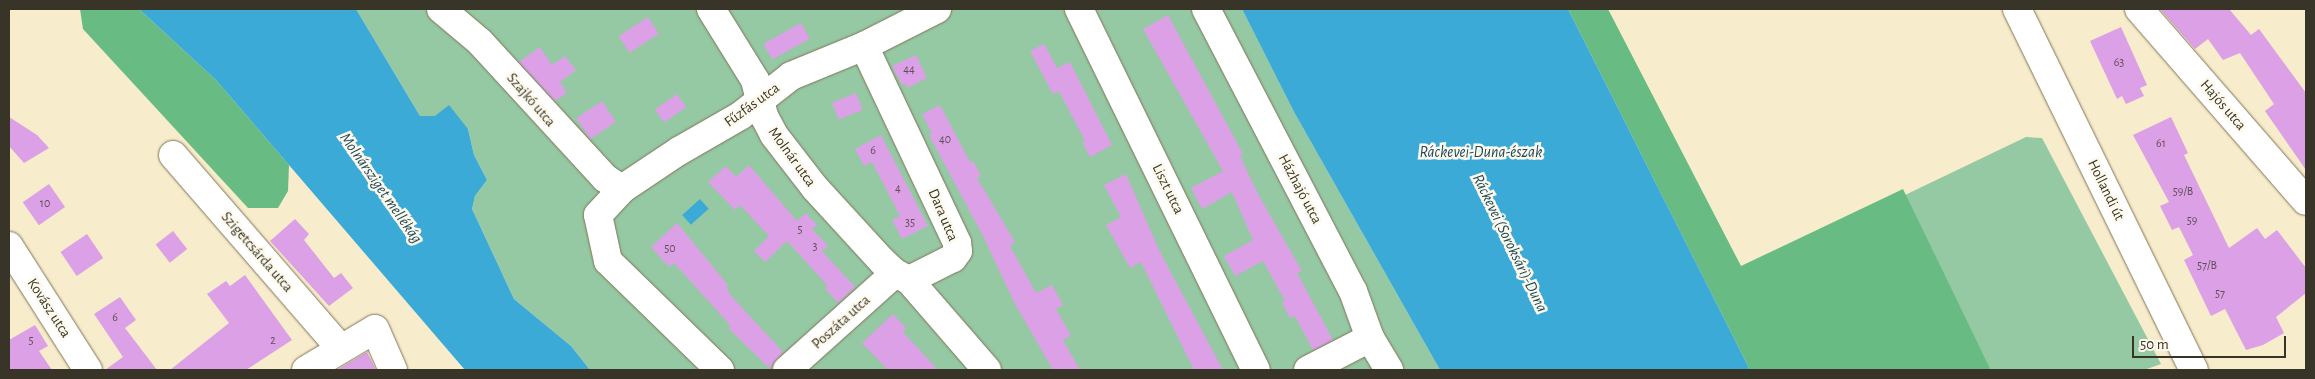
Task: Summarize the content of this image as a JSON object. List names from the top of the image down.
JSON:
{
  "streets": {
    "street": [
      "Szajkó utca",
      "Fűzfás utca",
      "Hajós utca",
      "Molnár utca",
      "Liszt utca",
      "Házhajó utca",
      "Hollandi út",
      "Dara utca",
      "Szigetcsárda utca",
      "Kovász utca",
      "Poszáta utca"
    ]
  },
  "crossings": [
    ["Szajkó utca", "Fűzfás utca"],
    ["Fűzfás utca", "Molnár utca"],
    ["Fűzfás utca", "Dara utca"],
    ["Molnár utca", "Dara utca"],
    ["Molnár utca", "Poszáta utca"],
    ["Dara utca", "Poszáta utca"]
  ],
  "water": ["Ráckevei-Duna-észak", "Molnársziget mellékág", "Ráckevei (Soroksári)-Duna"],
  "house_numbers": [
    "63",
    "44",
    "40",
    "61",
    "6",
    "4",
    "59/B",
    "10",
    "59",
    "35",
    "5",
    "3",
    "50",
    "57/B",
    "57",
    "6",
    "5",
    "2"
  ],
  "scale_bar": "50 m"
}
